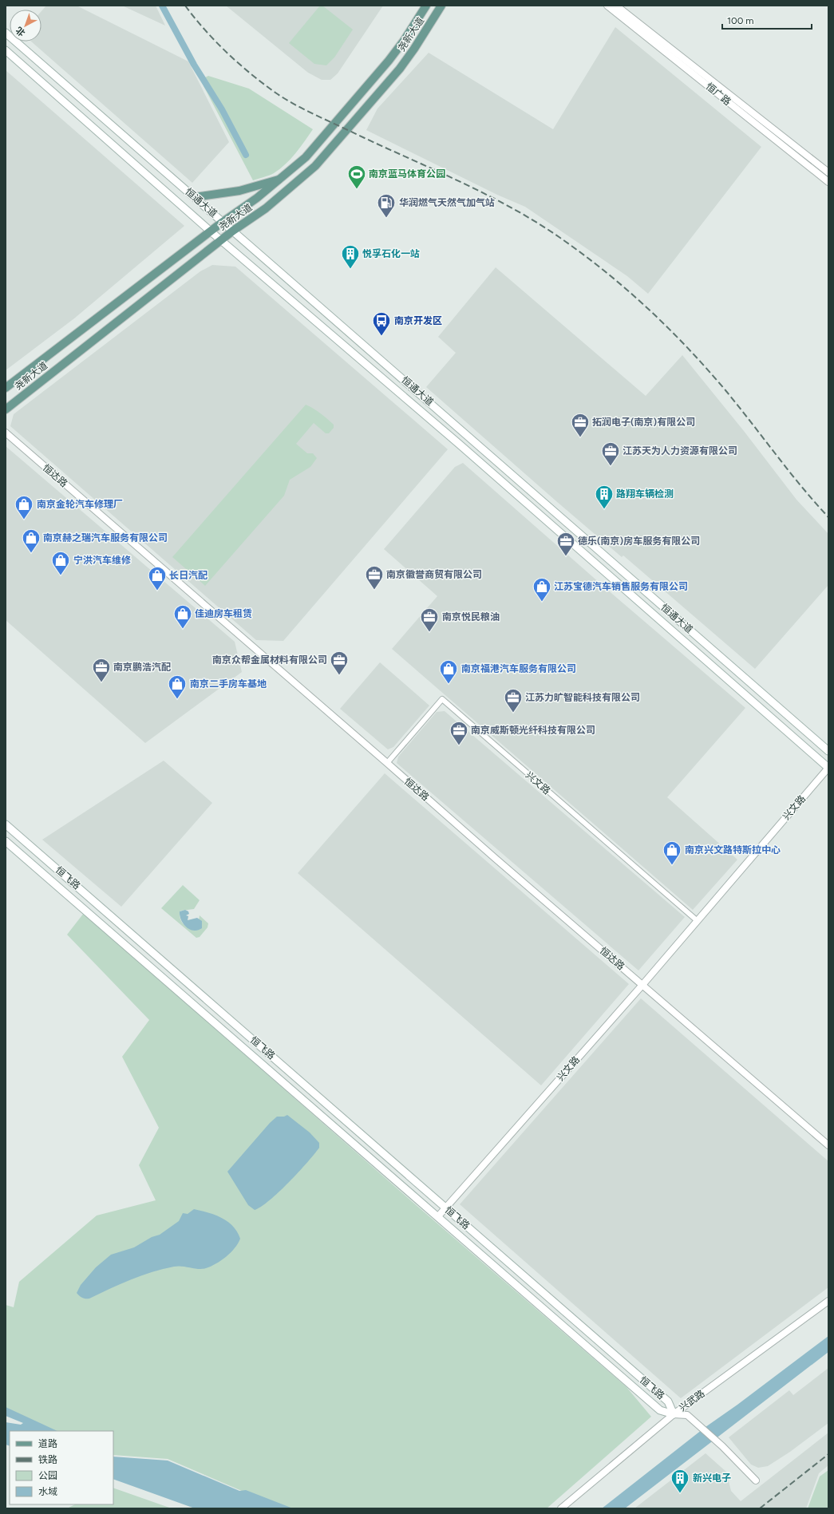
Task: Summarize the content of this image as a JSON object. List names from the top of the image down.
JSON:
{
  "streets": {
    "main road": ["尧新大道", "恒通大道", "恒飞路"],
    "street": [
      "恒广路",
      "恒达路",
      "兴文路",
      "兴武路"
    ]
  },
  "crossings": [
    ["尧新大道", "恒通大道"],
    ["恒通大道", "兴文路"],
    ["恒达路", "兴文路"],
    ["兴文路", "恒飞路"],
    ["恒飞路", "兴武路"]
  ],
  "places": {
    "sports": ["南京蓝马体育公园"],
    "fuel station": ["华润燃气天然气加气站"],
    "building": ["悦孚石化一站", "路翔车辆检测", "新兴电子"],
    "bus stop": ["南京开发区"],
    "office": [
      "拓润电子(南京)有限公司",
      "江苏天为人力资源有限公司",
      "德乐(南京)房车服务有限公司",
      "南京徽誉商贸有限公司",
      "南京悦民粮油",
      "南京众帮金属材料有限公司",
      "南京鹏浩汽配",
      "江苏力旷智能科技有限公司",
      "南京威斯顿光纤科技有限公司"
    ],
    "shop": [
      "南京金轮汽车修理厂",
      "南京赫之瑞汽车服务有限公司",
      "宁洪汽车维修",
      "长日汽配",
      "江苏宝德汽车销售服务有限公司",
      "佳迪房车租赁",
      "南京福港汽车服务有限公司",
      "南京二手房车基地",
      "南京兴文路特斯拉中心"
    ]
  },
  "legend": [
    "道路",
    "铁路",
    "公园",
    "水域"
  ],
  "scale_bar": "100 m",
  "north": "bottom left"
}
